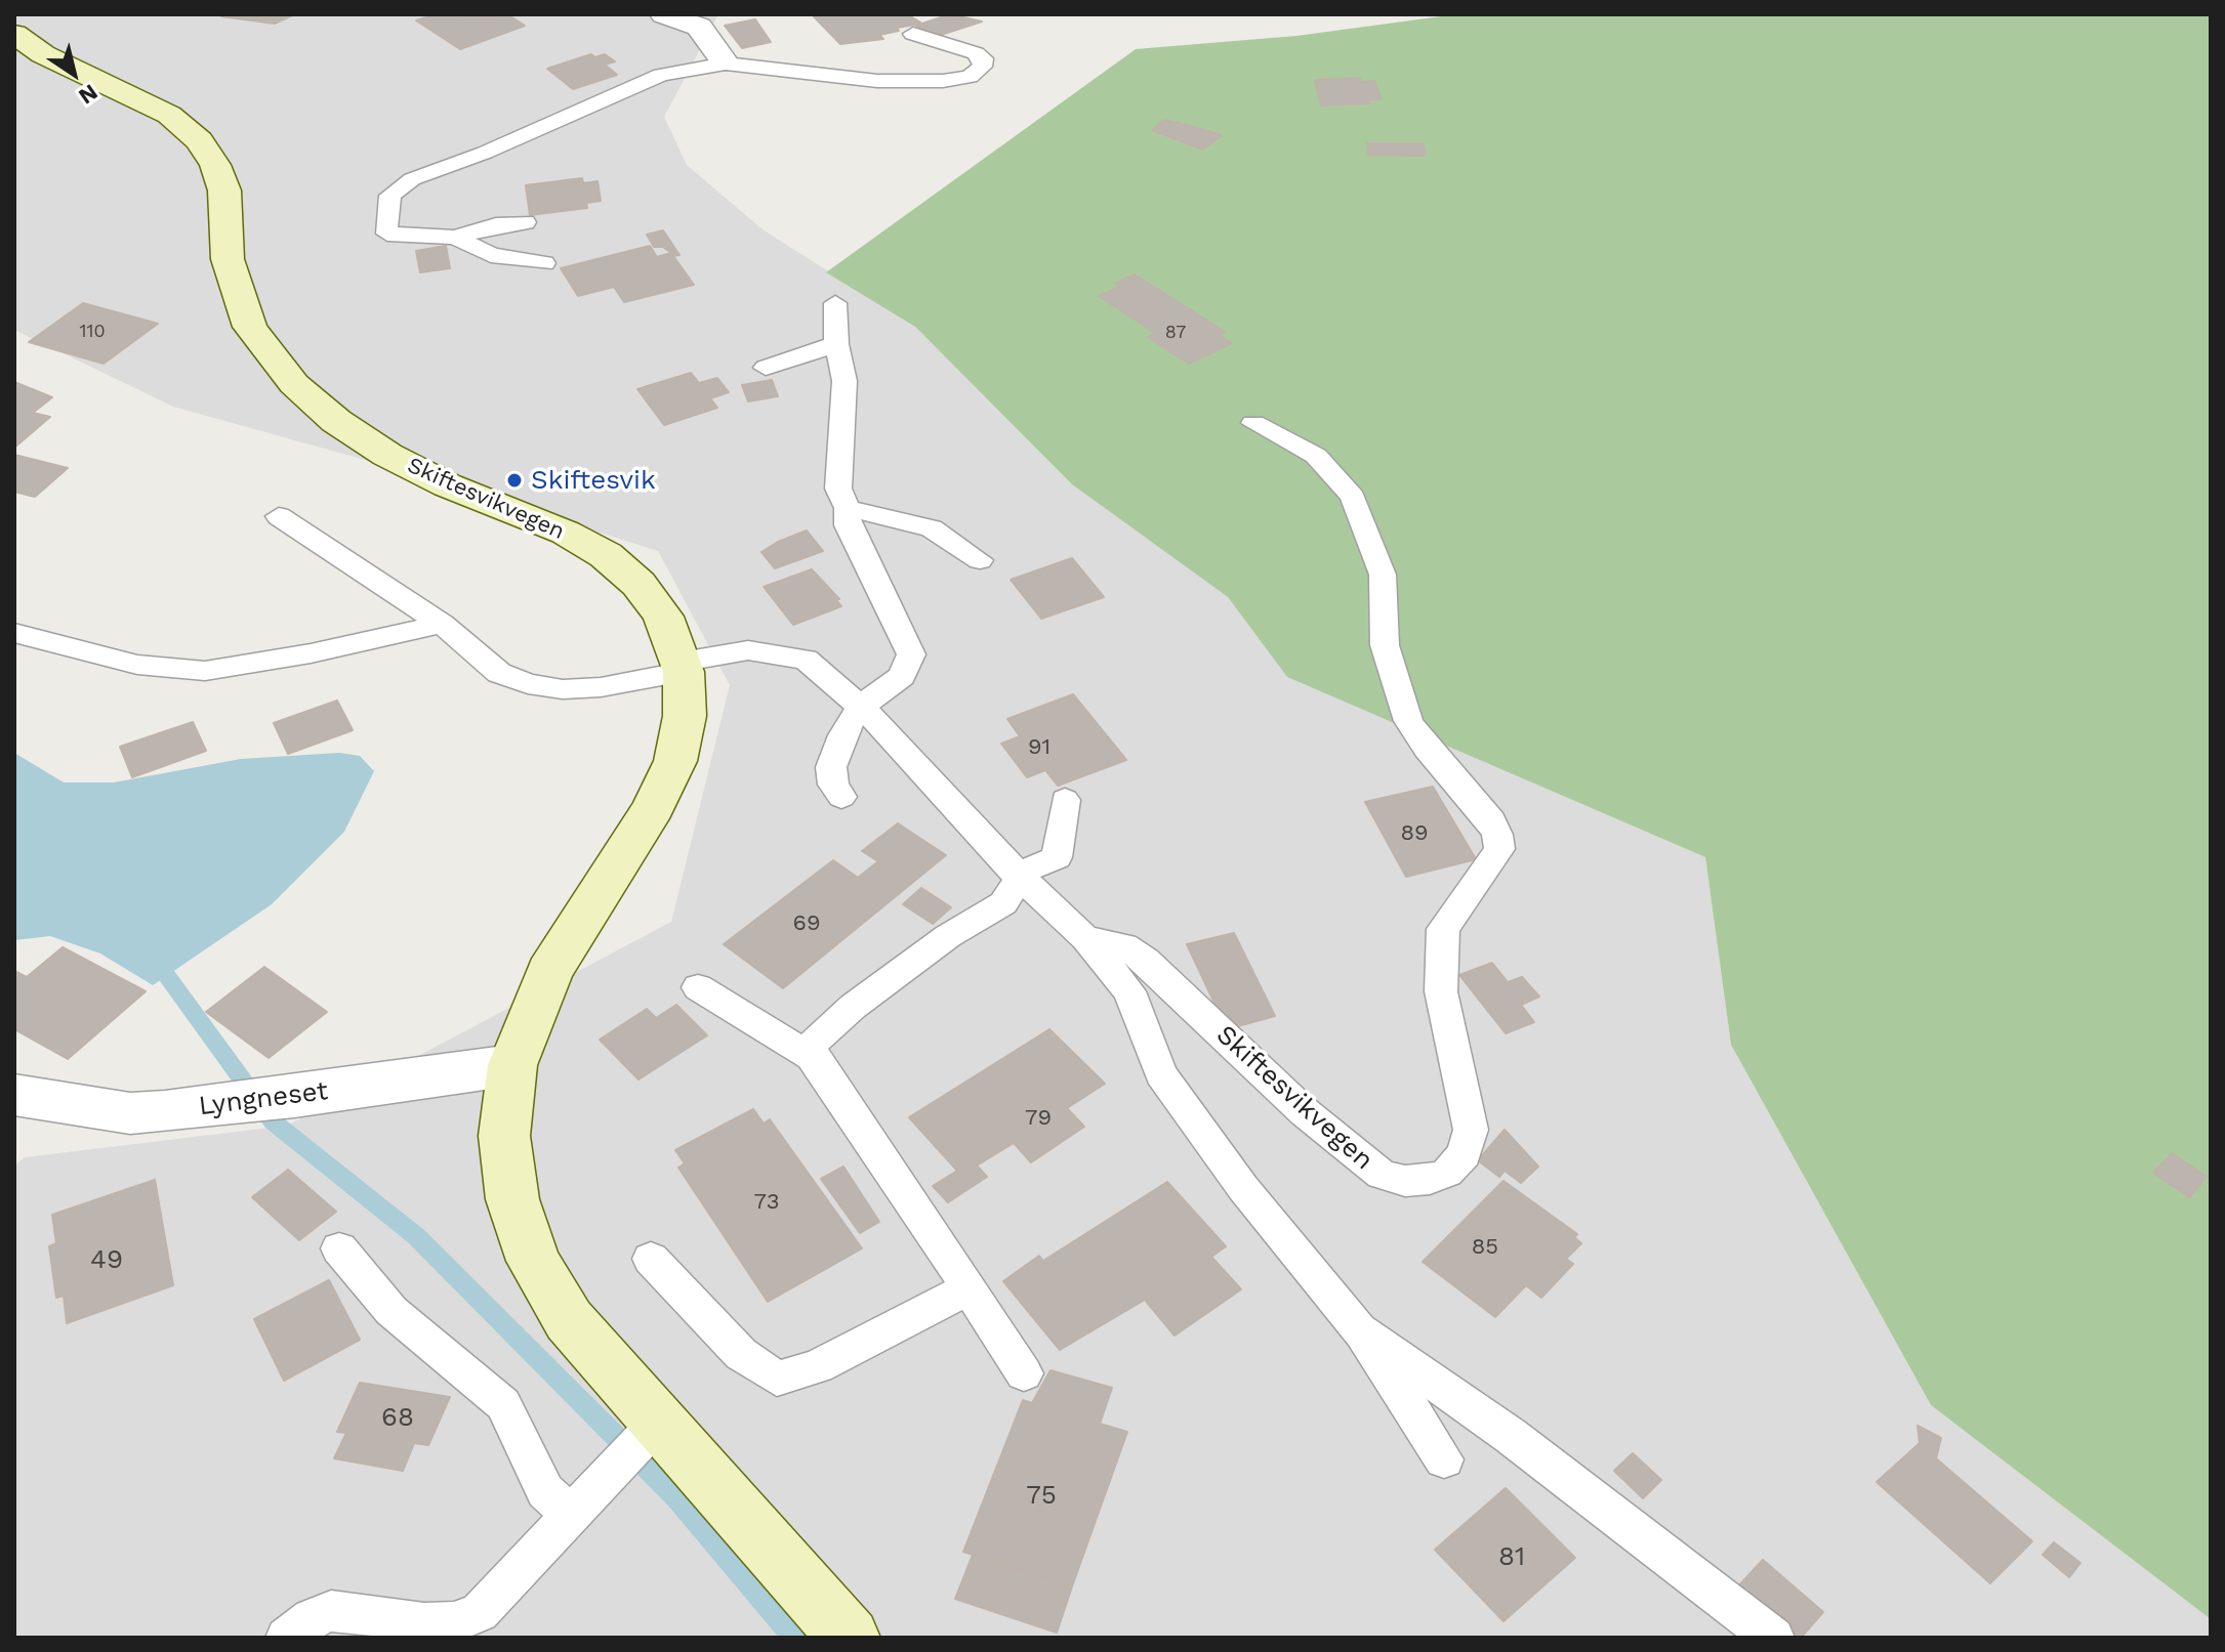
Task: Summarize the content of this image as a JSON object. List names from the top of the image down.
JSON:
{
  "streets": {
    "main road": ["Skiftesvikvegen"],
    "street": ["Lyngneset"]
  },
  "crossings": [
    ["Skiftesvikvegen", "Lyngneset"]
  ],
  "places": ["Skiftesvik"],
  "house_numbers": [
    "110",
    "87",
    "91",
    "89",
    "69",
    "79",
    "73",
    "85",
    "49",
    "68",
    "75",
    "81"
  ],
  "north": "bottom right"
}
